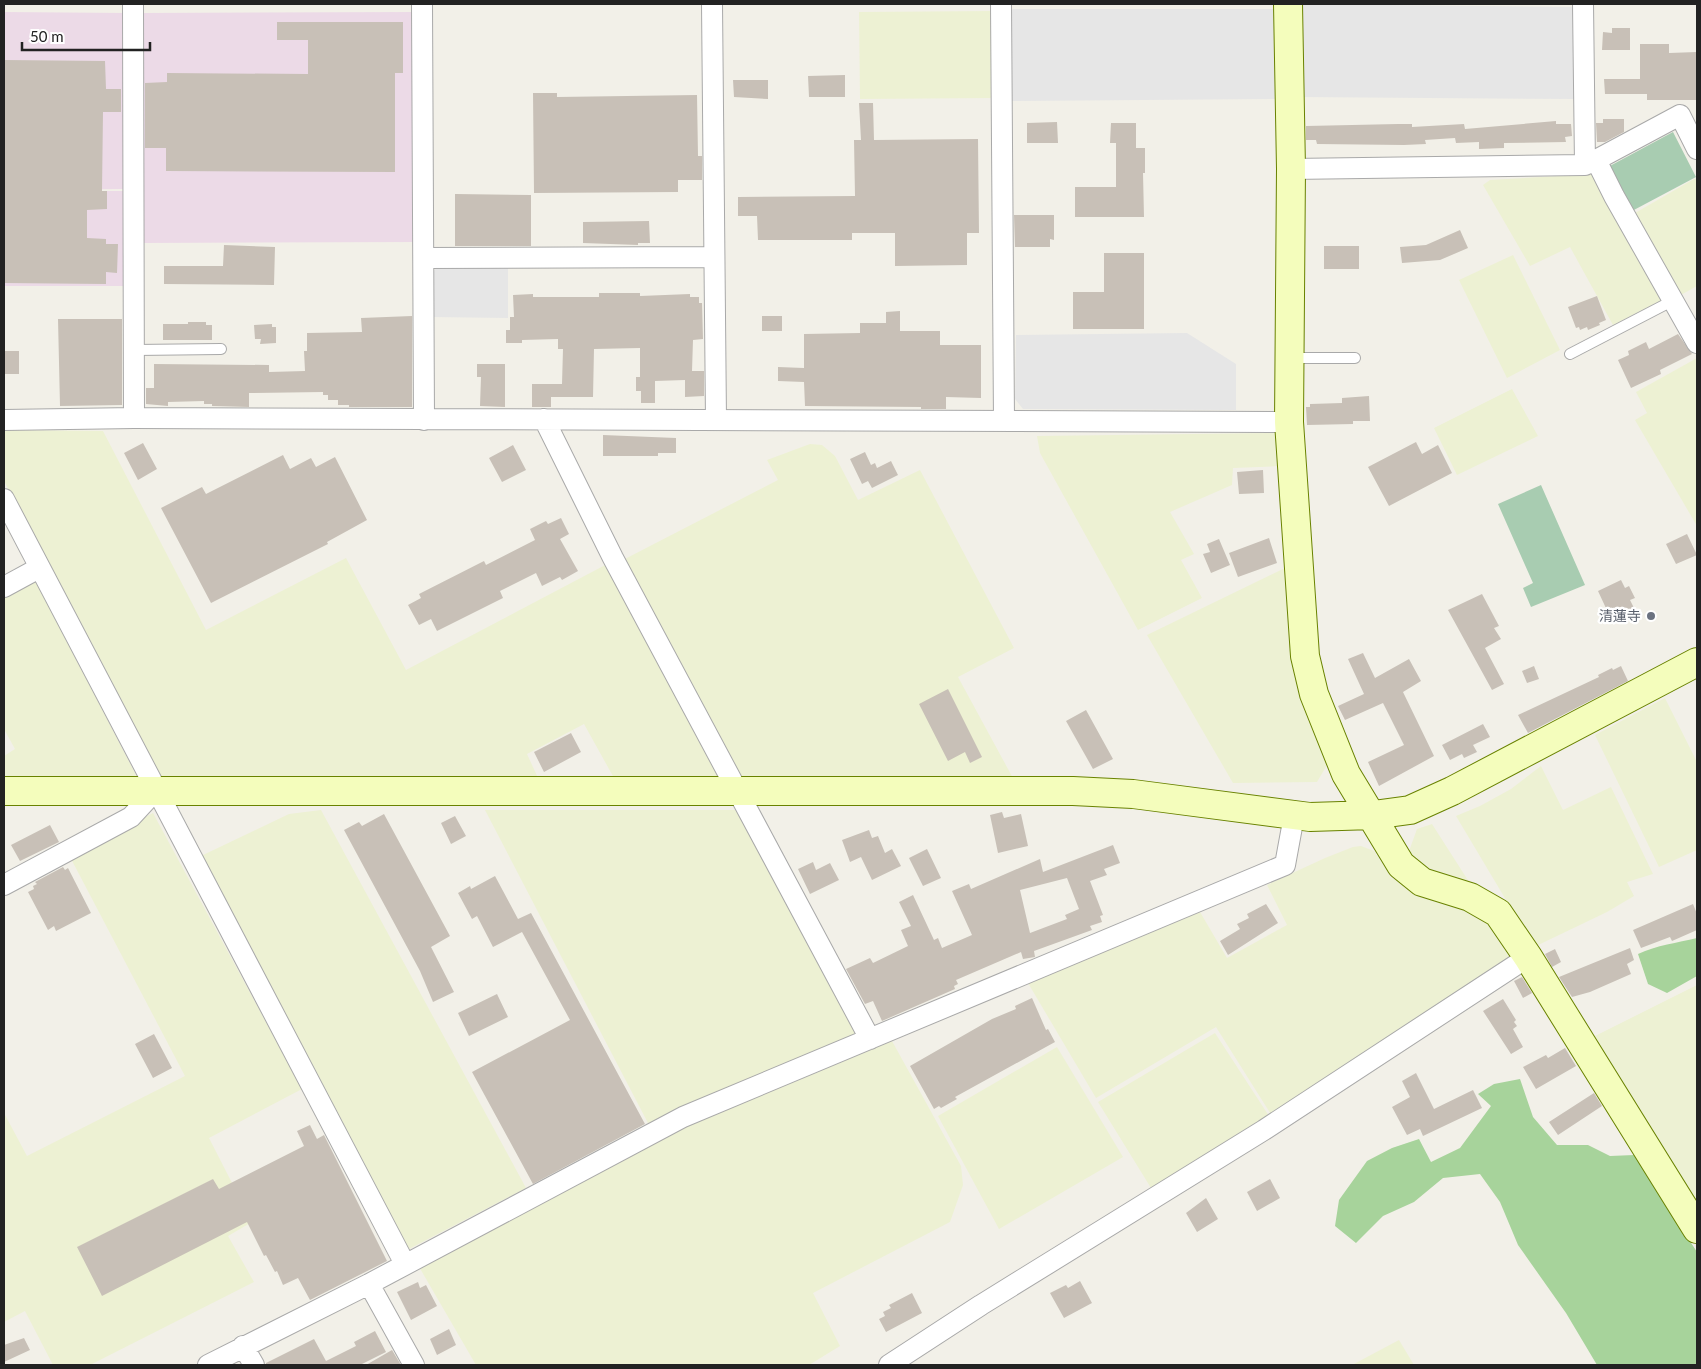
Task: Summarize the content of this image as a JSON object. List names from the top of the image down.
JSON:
{
  "places": ["清蓮寺"],
  "scale_bar": "50 m"
}
